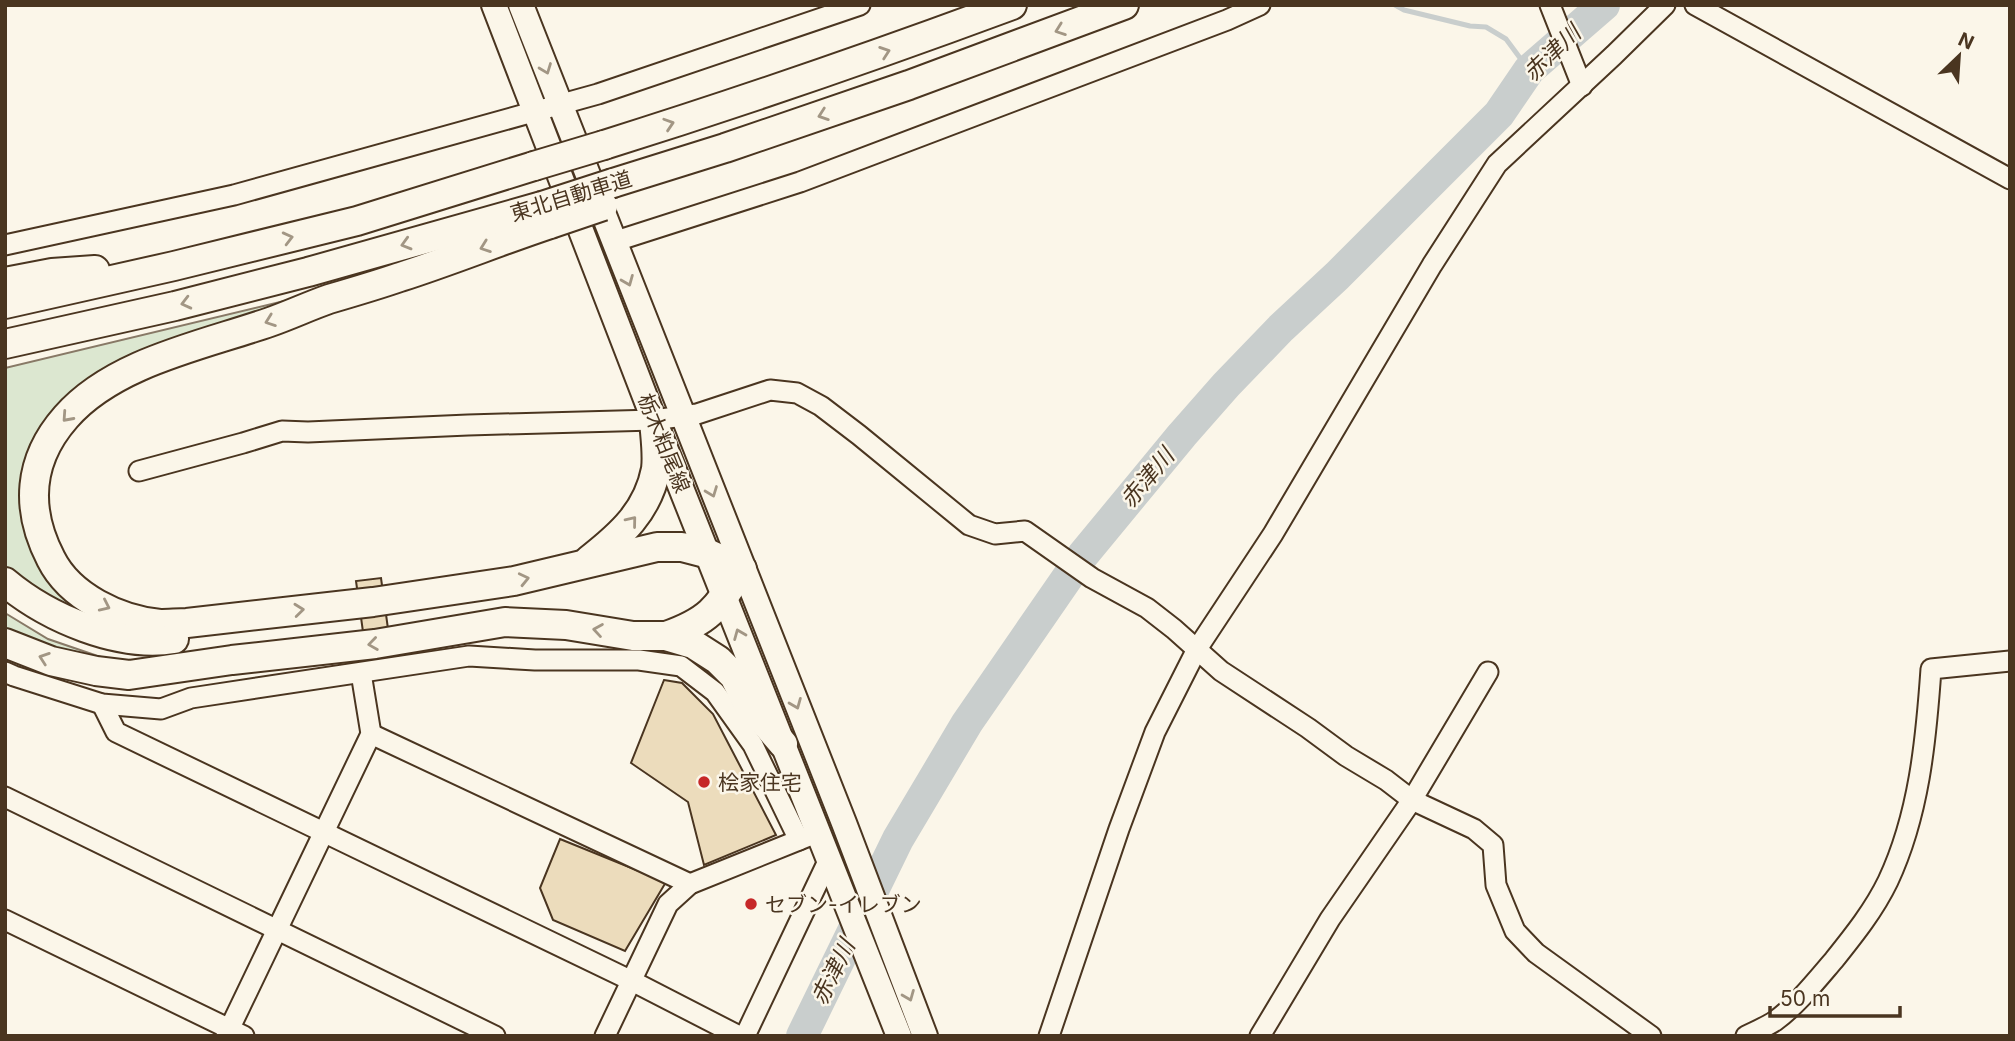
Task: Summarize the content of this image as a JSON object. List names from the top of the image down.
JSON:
{
  "streets": {
    "highway": ["東北自動車道"],
    "main road": ["栃木粕尾線"]
  },
  "water": ["赤津川"],
  "places": ["桧家住宅", "セブン-イレブン"],
  "scale_bar": "50 m",
  "north": "top right"
}
